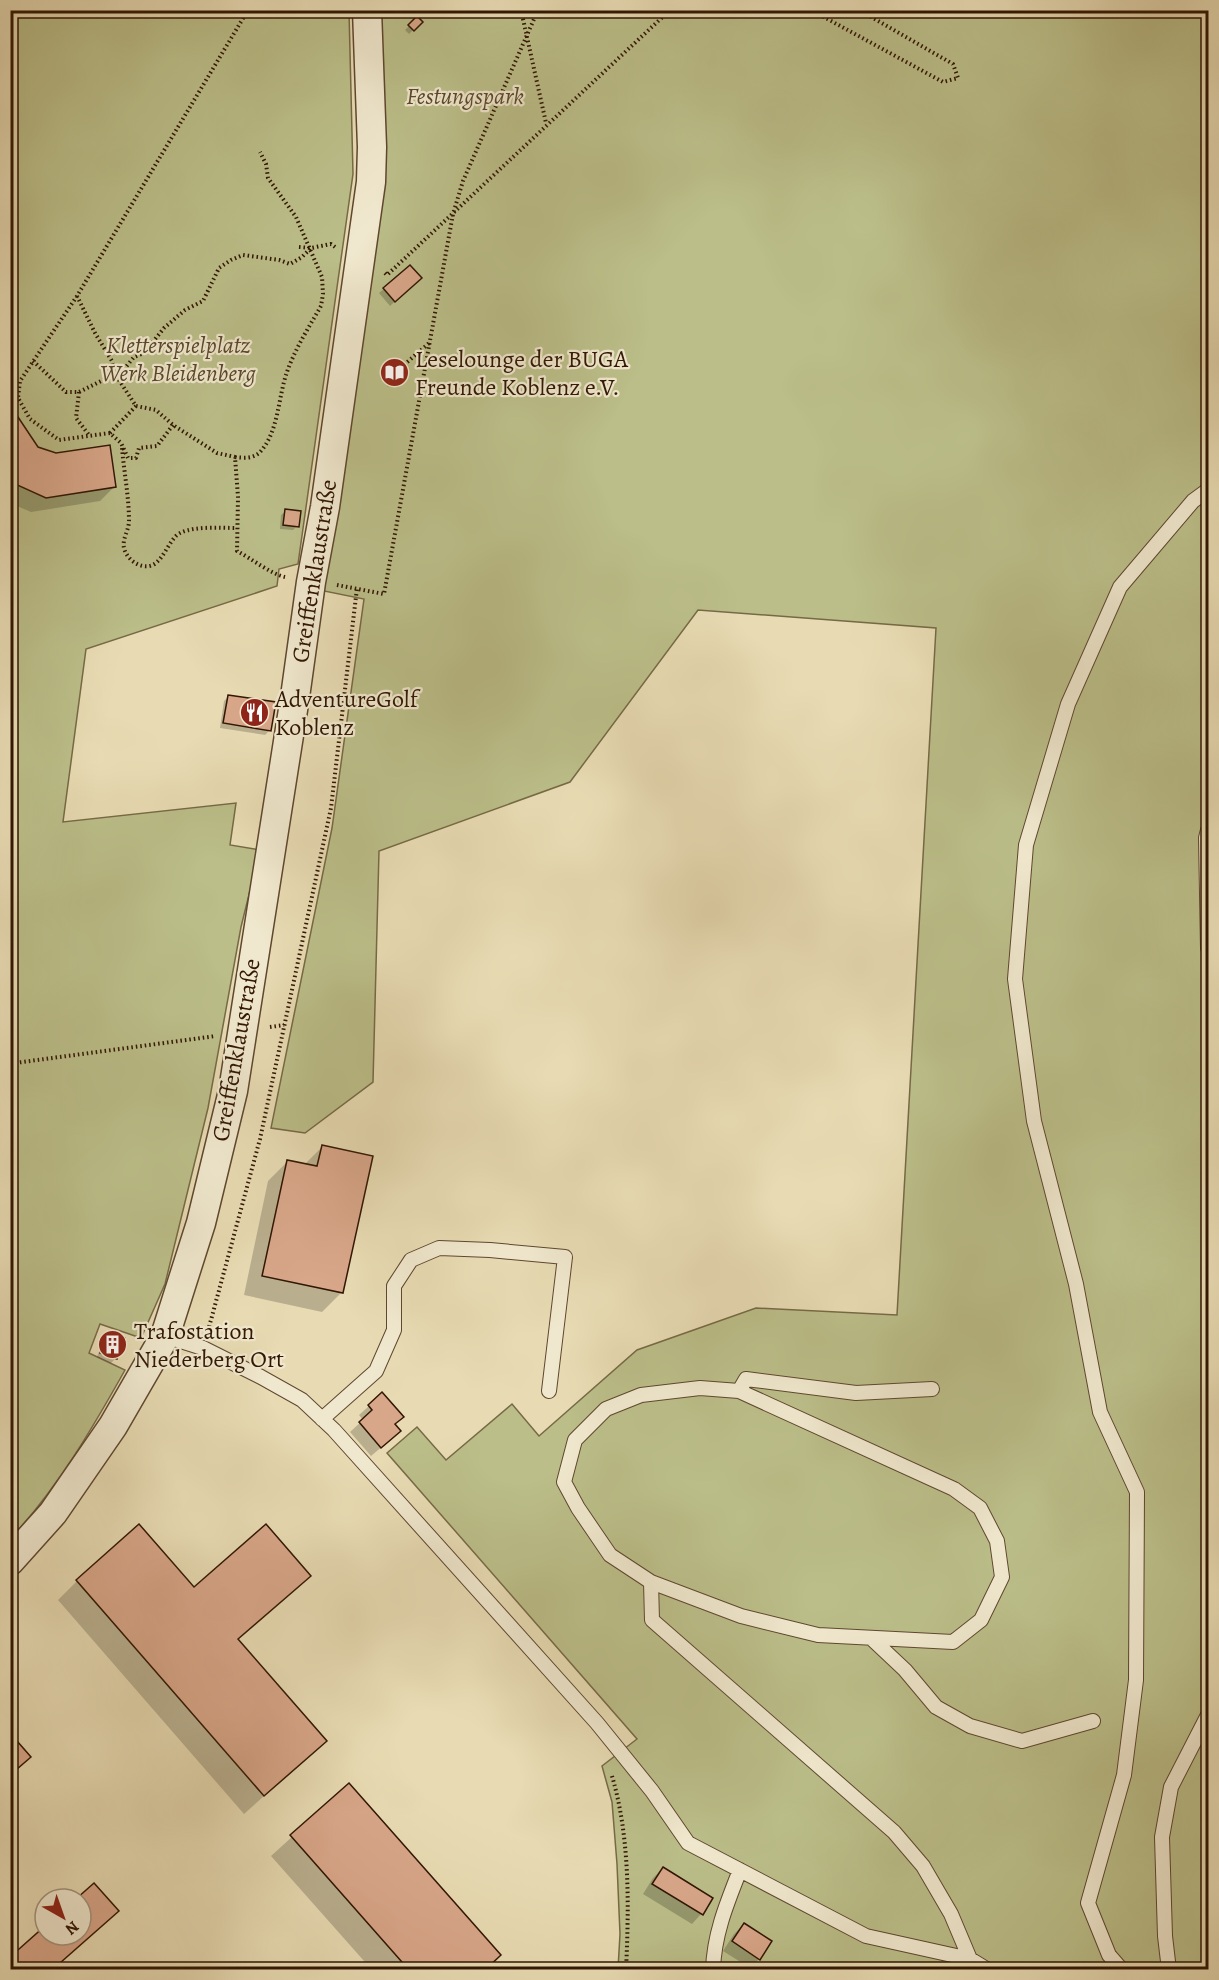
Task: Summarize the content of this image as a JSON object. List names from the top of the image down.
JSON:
{
  "streets": {
    "street": ["Greiffenklaustraße"]
  },
  "parks": ["Festungspark", "Kletterspielplatz Werk Bleidenberg"],
  "places": {
    "library": ["Leselounge der BUGA Freunde Koblenz e.V."],
    "restaurant": ["AdventureGolf Koblenz"],
    "building": ["Trafostation Niederberg Ort"]
  },
  "north": "bottom right"
}
